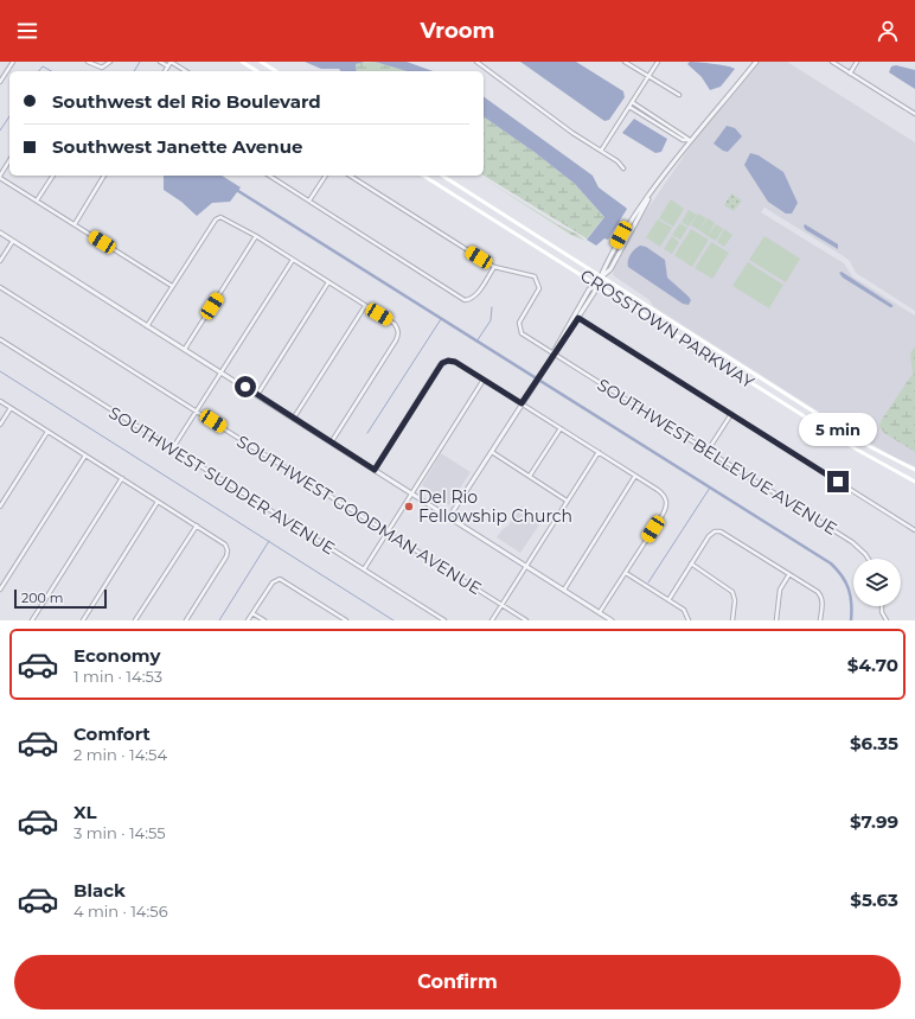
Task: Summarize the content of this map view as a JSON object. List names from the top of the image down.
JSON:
{
  "streets": {
    "main road": ["CROSSTOWN PARKWAY"],
    "street": ["SOUTHWEST BELLEVUE AVENUE", "SOUTHWEST SUDDER AVENUE", "SOUTHWEST GOODMAN AVENUE"]
  },
  "places": ["Del Rio Fellowship Church"],
  "scale_bar": "200 m",
  "page": {
    "header": "Vroom",
    "banner": ["Southwest del Rio Boulevard", "Southwest Janette Avenue"],
    "bubble": "5 min",
    "scale": "200 m",
    "list": [
      {
        "name": "Economy",
        "note": "1 min · 14:53",
        "value": "$4.70"
      },
      {
        "name": "Comfort",
        "note": "2 min · 14:54",
        "value": "$6.35"
      },
      {
        "name": "XL",
        "note": "3 min · 14:55",
        "value": "$7.99"
      },
      {
        "name": "Black",
        "note": "4 min · 14:56",
        "value": "$5.63"
      }
    ],
    "buttons": "Confirm"
  }
}
